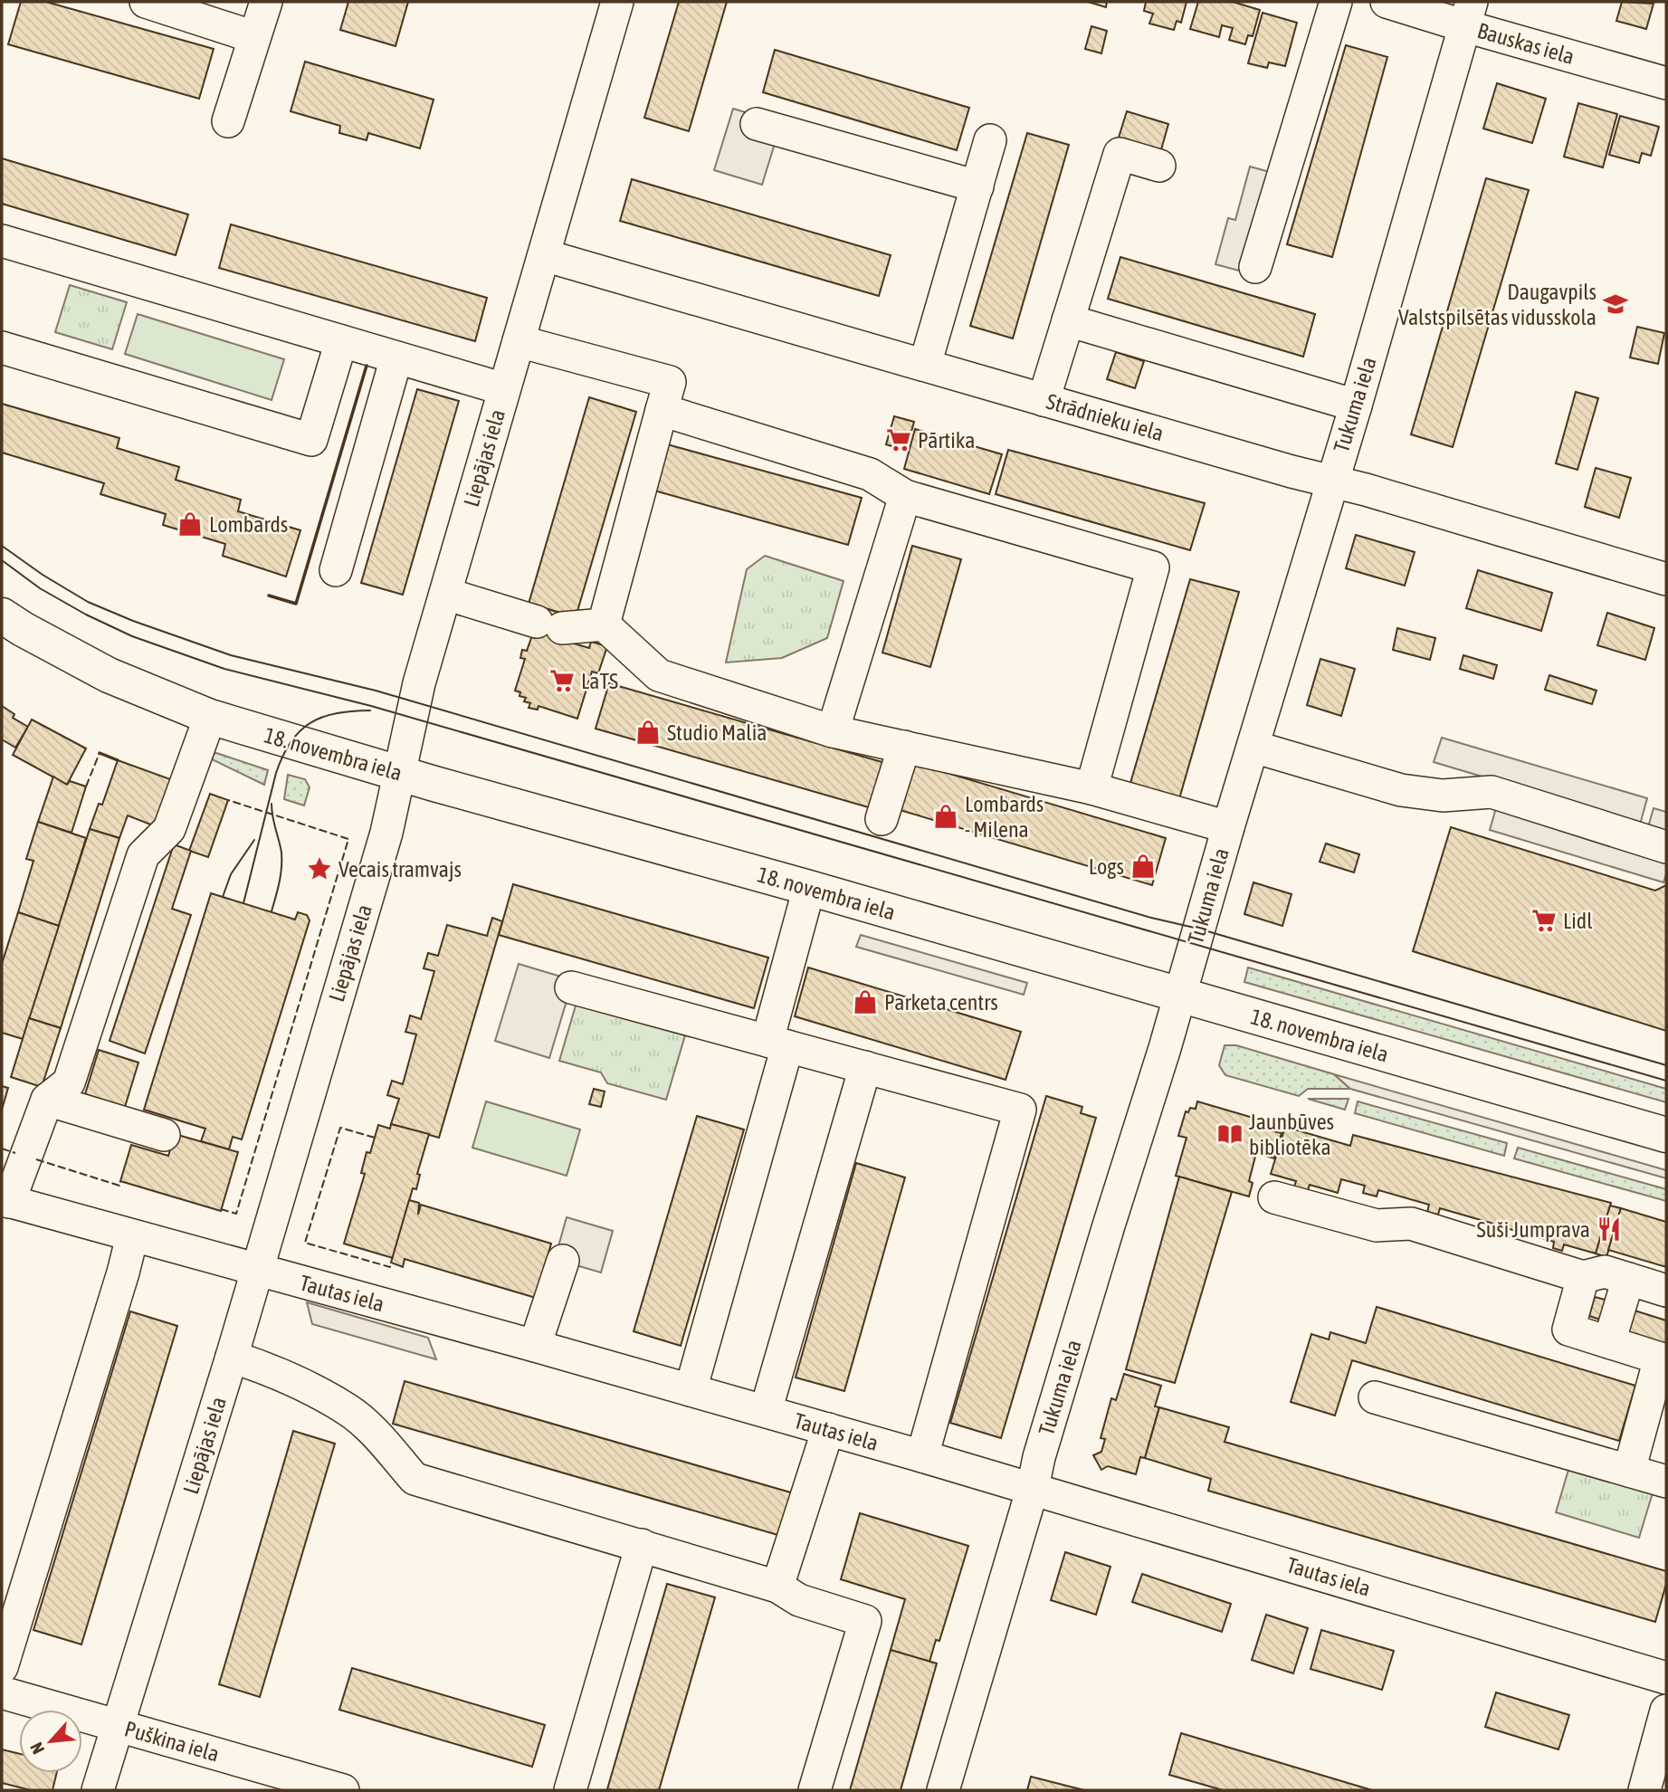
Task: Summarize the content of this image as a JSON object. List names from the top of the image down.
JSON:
{
  "streets": {
    "main road": ["18. novembra iela"],
    "street": [
      "Bauskas iela",
      "Tukuma iela",
      "Strādnieku iela",
      "Liepājas iela",
      "Tautas iela",
      "Puškina iela"
    ]
  },
  "crossings": [
    ["Bauskas iela", "Tukuma iela"],
    ["Tukuma iela", "Strādnieku iela"],
    ["Tukuma iela", "18. novembra iela"],
    ["Tukuma iela", "Tautas iela"],
    ["Strādnieku iela", "Liepājas iela"],
    ["Liepājas iela", "18. novembra iela"],
    ["Liepājas iela", "Tautas iela"],
    ["Liepājas iela", "Puškina iela"]
  ],
  "places": {
    "school or university": ["Daugavpils Valstspilsētas vidusskola"],
    "supermarket": ["Pārtika", "LaTS", "Lidl"],
    "shop": [
      "Lombards",
      "Studio Malia",
      "Lombards - Milena",
      "Logs",
      "Parketa centrs"
    ],
    "place": ["Vecais tramvajs"],
    "library": ["Jaunbūves bibliotēka"],
    "restaurant": ["Suši Jumprava"]
  },
  "north": "bottom left"
}
